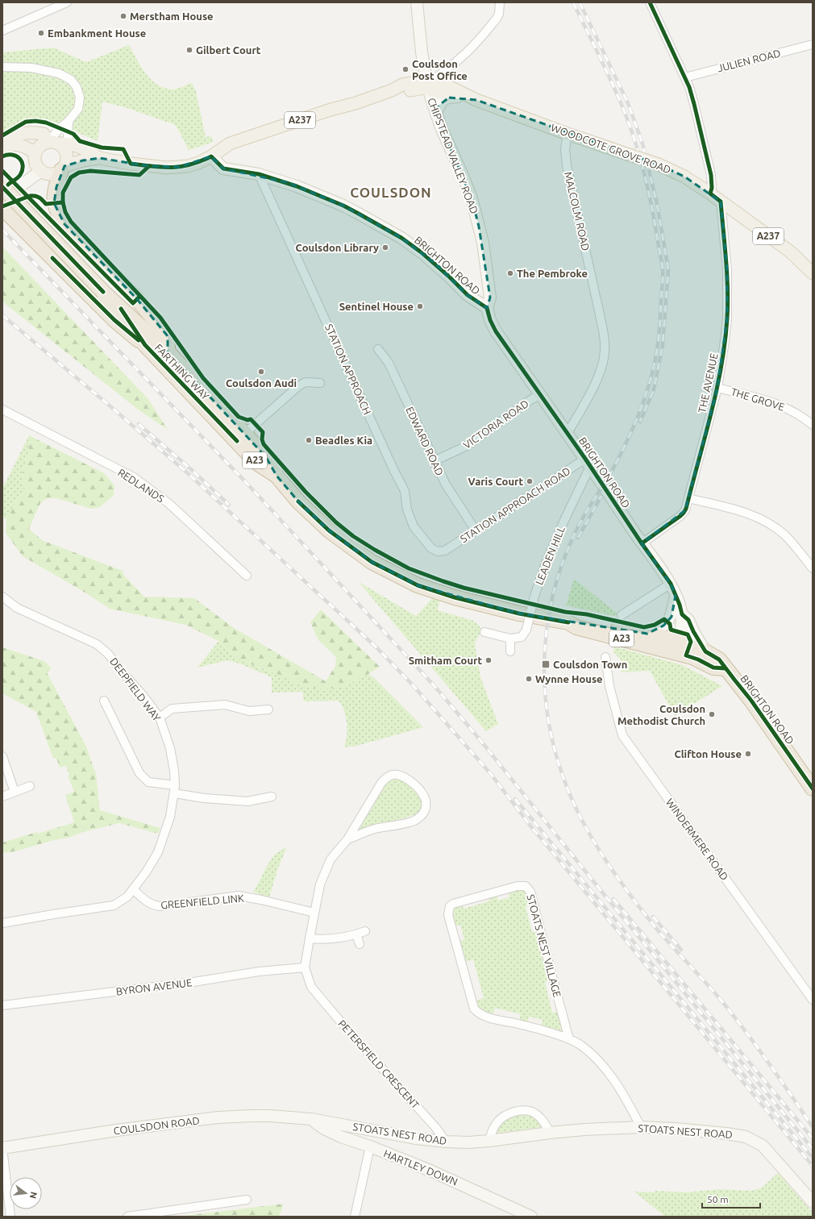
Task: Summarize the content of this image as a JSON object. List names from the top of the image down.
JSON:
{
  "streets": {
    "highway": ["BRIGHTON ROAD", "FARTHING WAY", "A23"],
    "main road": [
      "A237",
      "WOODCOTE GROVE ROAD",
      "CHIPSTEAD VALLEY ROAD",
      "COULSDON ROAD",
      "STOATS NEST ROAD",
      "HARTLEY DOWN"
    ],
    "street": [
      "JULIEN ROAD",
      "MALCOLM ROAD",
      "STATION APPROACH",
      "THE AVENUE",
      "THE GROVE",
      "VICTORIA ROAD",
      "EDWARD ROAD",
      "REDLANDS",
      "STATION APPROACH ROAD",
      "LEADEN HILL",
      "DEEPFIELD WAY",
      "WINDERMERE ROAD",
      "GREENFIELD LINK",
      "STOATS NEST VILLAGE",
      "BYRON AVENUE",
      "PETERSFIELD CRESCENT"
    ]
  },
  "crossings": [
    ["A237", "WOODCOTE GROVE ROAD"],
    ["A237", "CHIPSTEAD VALLEY ROAD"],
    ["A237", "BRIGHTON ROAD"],
    ["WOODCOTE GROVE ROAD", "CHIPSTEAD VALLEY ROAD"],
    ["WOODCOTE GROVE ROAD", "MALCOLM ROAD"],
    ["WOODCOTE GROVE ROAD", "THE AVENUE"],
    ["CHIPSTEAD VALLEY ROAD", "BRIGHTON ROAD"],
    ["MALCOLM ROAD", "BRIGHTON ROAD"],
    ["BRIGHTON ROAD", "STATION APPROACH"],
    ["BRIGHTON ROAD", "FARTHING WAY"],
    ["BRIGHTON ROAD", "THE AVENUE"],
    ["BRIGHTON ROAD", "VICTORIA ROAD"],
    ["BRIGHTON ROAD", "A23"],
    ["BRIGHTON ROAD", "STATION APPROACH ROAD"],
    ["BRIGHTON ROAD", "LEADEN HILL"],
    ["STATION APPROACH", "STATION APPROACH ROAD"],
    ["FARTHING WAY", "A23"],
    ["THE AVENUE", "THE GROVE"],
    ["VICTORIA ROAD", "EDWARD ROAD"],
    ["EDWARD ROAD", "STATION APPROACH ROAD"],
    ["STATION APPROACH ROAD", "LEADEN HILL"],
    ["DEEPFIELD WAY", "GREENFIELD LINK"],
    ["STOATS NEST VILLAGE", "STOATS NEST ROAD"],
    ["BYRON AVENUE", "PETERSFIELD CRESCENT"],
    ["PETERSFIELD CRESCENT", "STOATS NEST ROAD"],
    ["COULSDON ROAD", "STOATS NEST ROAD"],
    ["COULSDON ROAD", "HARTLEY DOWN"],
    ["STOATS NEST ROAD", "HARTLEY DOWN"]
  ],
  "districts": ["COULSDON"],
  "places": {
    "other": [
      "Merstham House",
      "Embankment House",
      "Gilbert Court",
      "Coulsdon Post Office",
      "Coulsdon Library",
      "The Pembroke",
      "Sentinel House",
      "Coulsdon Audi",
      "Beadles Kia",
      "Varis Court",
      "Smitham Court",
      "Wynne House",
      "Coulsdon Methodist Church",
      "Clifton House"
    ],
    "transit": ["Coulsdon Town"]
  },
  "scale_bar": "50 m",
  "north": "right"
}
